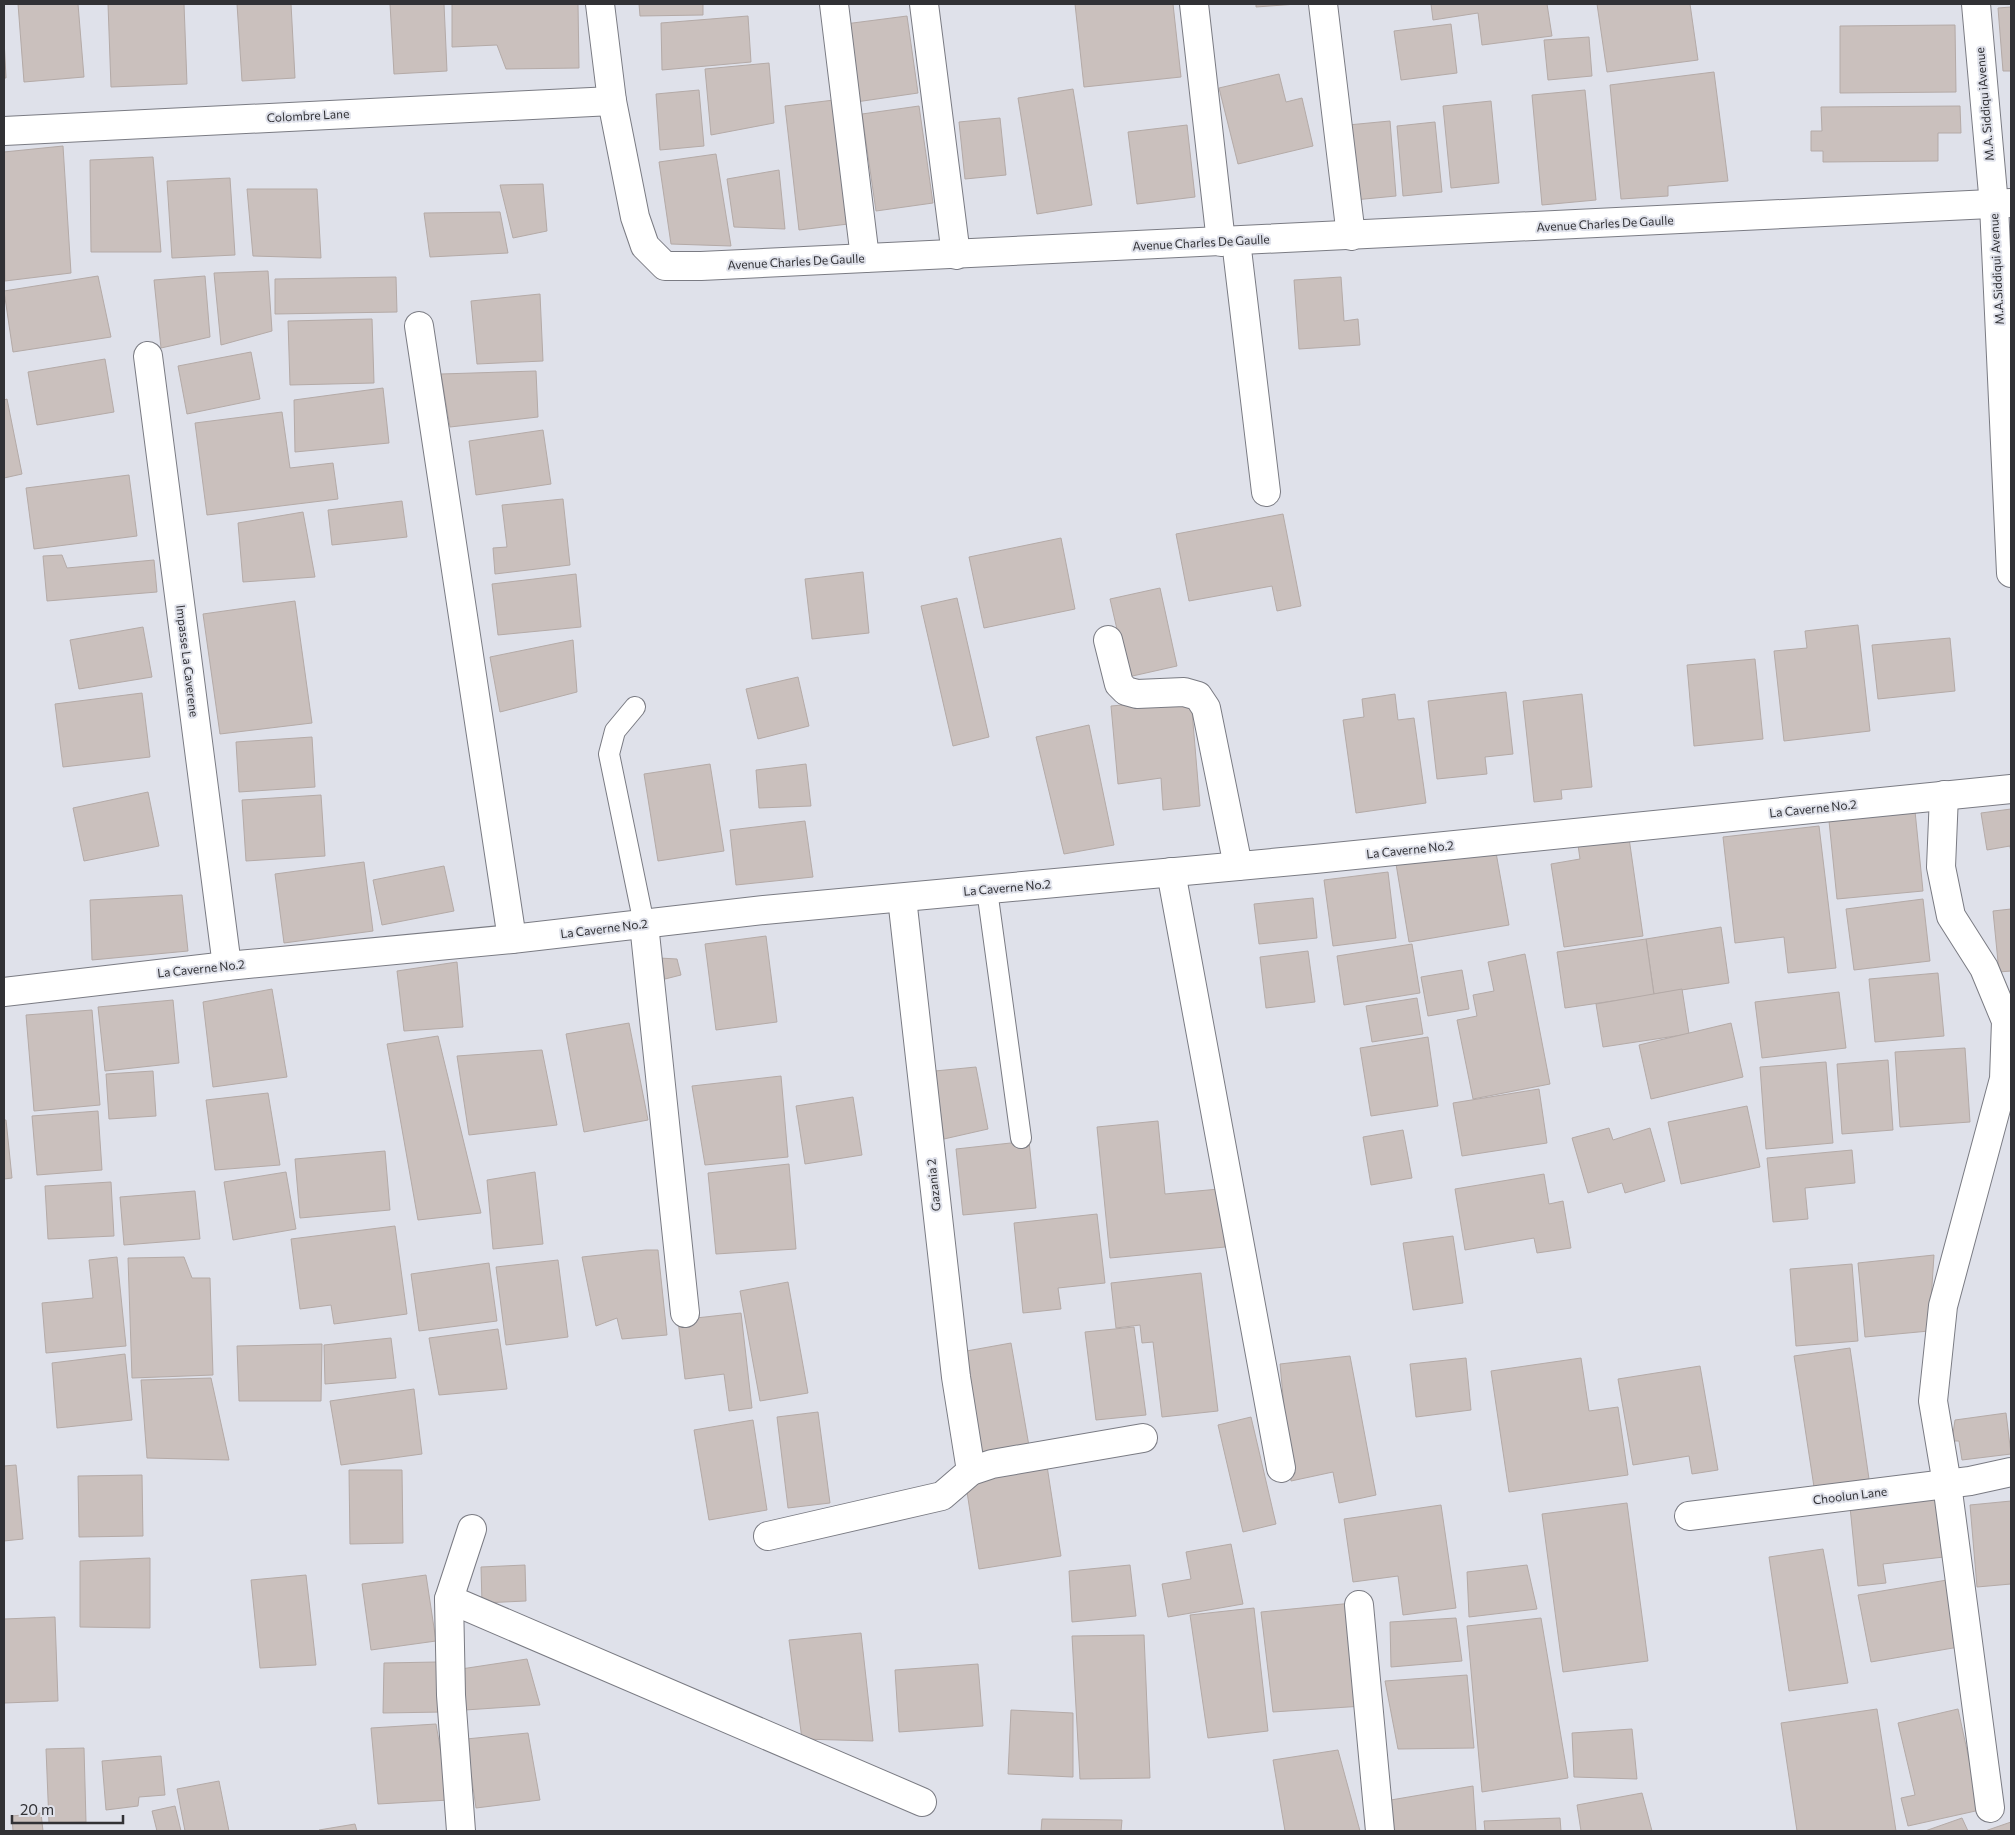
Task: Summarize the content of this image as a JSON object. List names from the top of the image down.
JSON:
{
  "streets": {
    "street": [
      "M.A. Siddiqu iAvenue",
      "Colombre Lane",
      "Avenue Charles De Gaulle",
      "M.A.Siddiqui Avenue",
      "Impasse La Caverene",
      "La Caverne No.2",
      "Gazania 2",
      "Choolun Lane"
    ]
  },
  "crossings": [
    ["M.A. Siddiqu iAvenue", "Avenue Charles De Gaulle"],
    ["M.A. Siddiqu iAvenue", "M.A.Siddiqui Avenue"],
    ["Colombre Lane", "Avenue Charles De Gaulle"],
    ["Avenue Charles De Gaulle", "M.A.Siddiqui Avenue"],
    ["Impasse La Caverene", "La Caverne No.2"],
    ["La Caverne No.2", "Gazania 2"]
  ],
  "scale_bar": "20 m"
}
